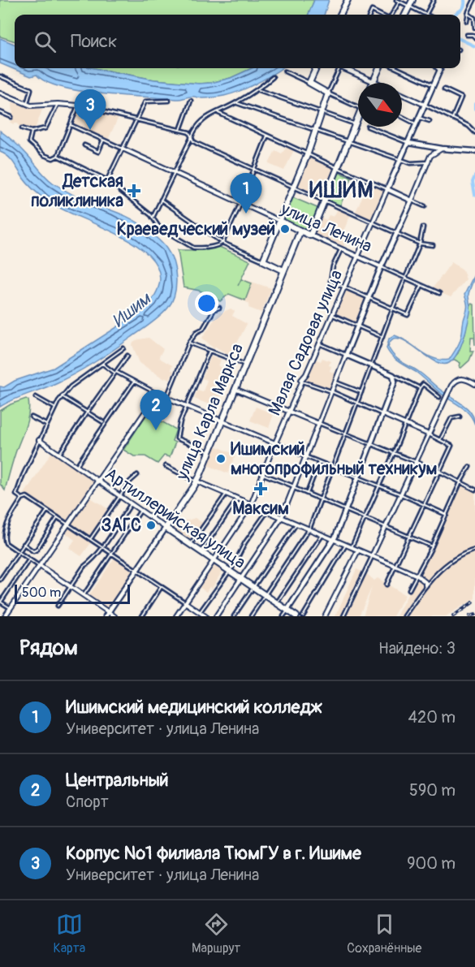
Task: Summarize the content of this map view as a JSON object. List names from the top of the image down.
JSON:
{
  "streets": {
    "main road": [
      "улица Ленина",
      "Малая Садовая улица",
      "улица Карла Маркса",
      "Артиллерийская улица"
    ]
  },
  "crossings": [
    ["улица Ленина", "Малая Садовая улица"],
    ["улица Ленина", "улица Карла Маркса"],
    ["Малая Садовая улица", "Артиллерийская улица"],
    ["улица Карла Маркса", "Артиллерийская улица"]
  ],
  "districts": ["ИШИМ"],
  "water": ["Ишим"],
  "places": {
    "health": ["Детская поликлиника", "Максим"],
    "other": ["Краеведческий музей", "Ишимский многопрофильный техникум", "ЗАГС"]
  },
  "scale_bar": "500 m",
  "north": "bottom right",
  "page": {
    "search": "Поиск",
    "pins": ["3", "1", "2"],
    "scale": "500 m",
    "heading": ["Рядом", "Найдено: 3"],
    "list": [
      {
        "mark": "1",
        "name": "Ишимский медицинский колледж",
        "note": "Университет · улица Ленина",
        "value": "420 m"
      },
      {
        "mark": "2",
        "name": "Центральный",
        "note": "Спорт",
        "value": "590 m"
      },
      {
        "mark": "3",
        "name": "Корпус №1 филиала ТюмГУ в г. Ишиме",
        "note": "Университет · улица Ленина",
        "value": "900 m"
      }
    ],
    "nav": ["Карта", "Маршрут", "Сохранённые"]
  }
}
